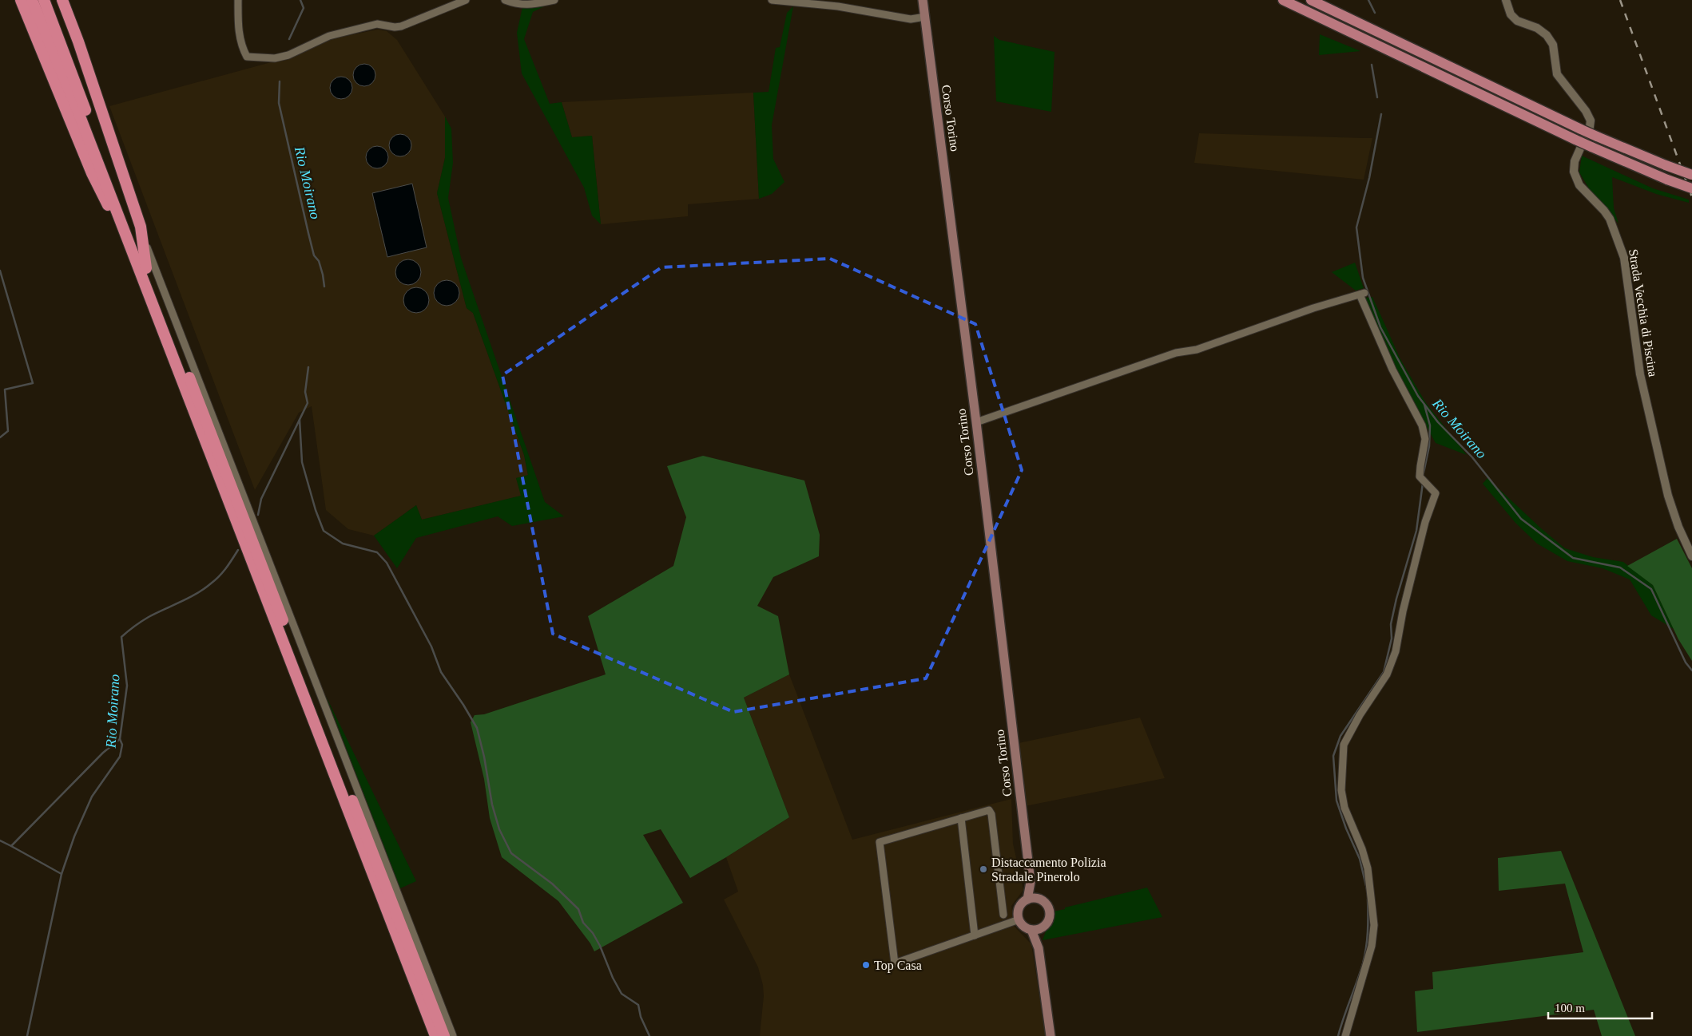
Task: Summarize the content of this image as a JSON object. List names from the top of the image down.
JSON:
{
  "streets": {
    "main road": ["Corso Torino"],
    "street": ["Strada Vecchia di Piscina"]
  },
  "water": ["Rio Moirano"],
  "places": ["Distaccamento Polizia Stradale Pinerolo", "Top Casa"],
  "scale_bar": "100 m"
}
